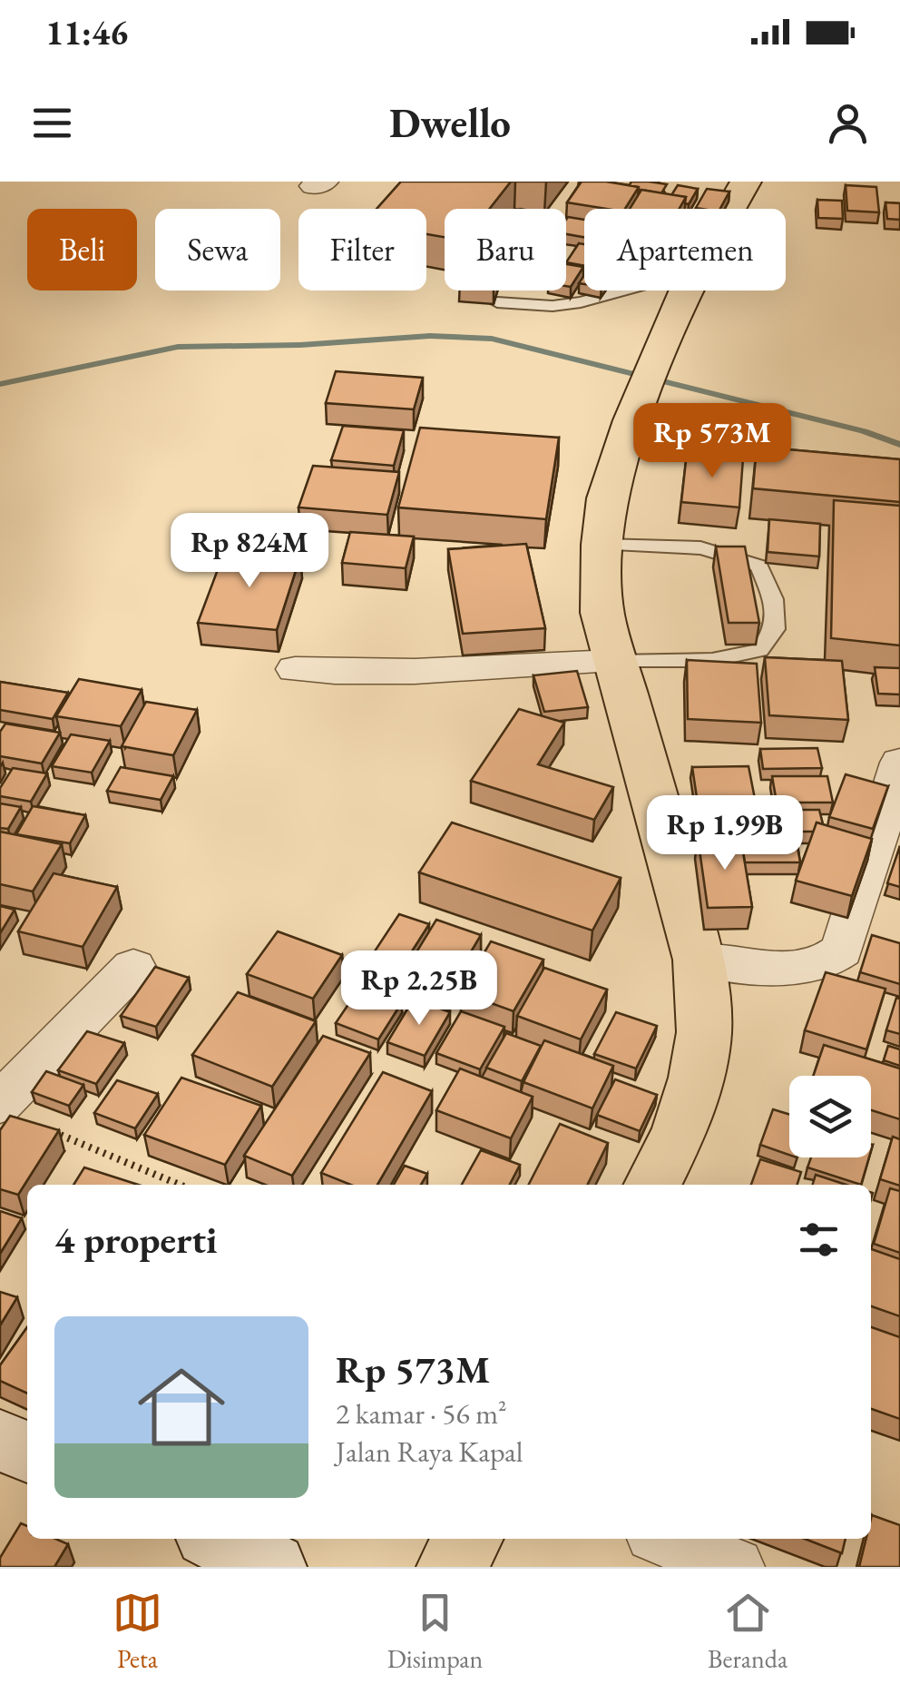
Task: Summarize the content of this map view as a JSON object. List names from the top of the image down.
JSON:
{
  "page": {
    "status": "11:46",
    "header": "Dwello",
    "chip": [
      "Beli",
      "Sewa",
      "Filter",
      "Baru",
      "Apartemen"
    ],
    "price": [
      "Rp 573M",
      "Rp 824M",
      "Rp 1.99B",
      "Rp 2.25B"
    ],
    "heading": "4 properti",
    "list": [
      {
        "name": "Rp 573M",
        "note": "2 kamar · 56 m² · Jalan Raya Kapal"
      }
    ],
    "tabs": ["Peta", "Disimpan", "Beranda"]
  }
}
